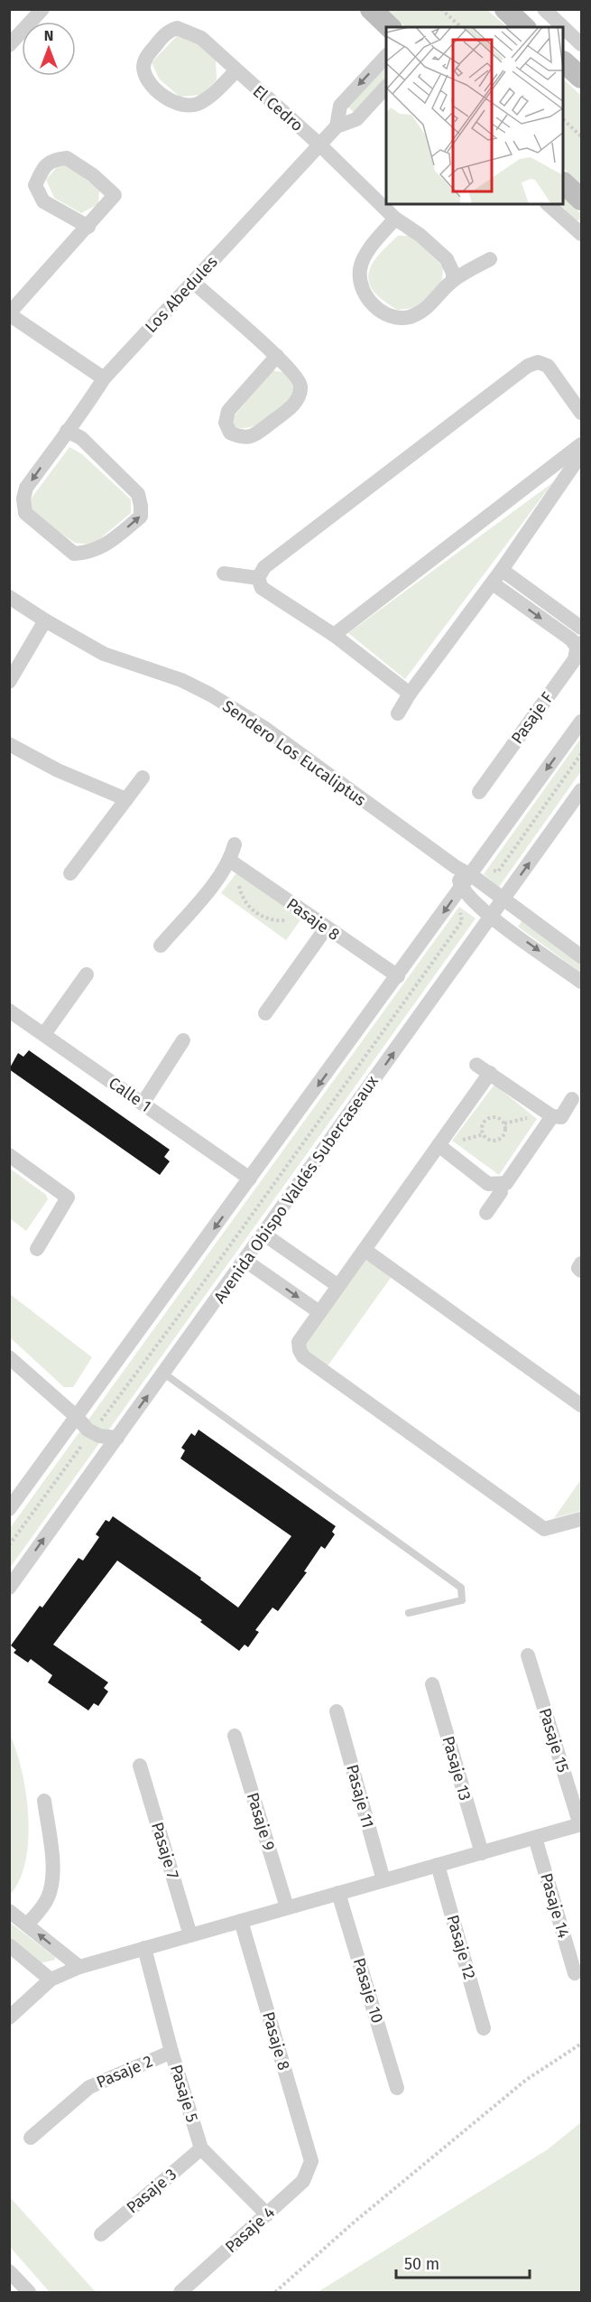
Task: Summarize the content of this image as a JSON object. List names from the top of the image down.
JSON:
{
  "streets": {
    "street": [
      "El Cedro",
      "Los Abedules",
      "Pasaje F",
      "Sendero Los Eucaliptus",
      "Pasaje 8",
      "Calle 1",
      "Avenida Obispo Valdés Subercaseaux",
      "Pasaje 15",
      "Pasaje 13",
      "Pasaje 11",
      "Pasaje 9",
      "Pasaje 7",
      "Pasaje 14",
      "Pasaje 12",
      "Pasaje 10",
      "Pasaje 2",
      "Pasaje 5",
      "Pasaje 3",
      "Pasaje 4"
    ]
  },
  "crossings": [
    ["El Cedro", "Los Abedules"],
    ["Sendero Los Eucaliptus", "Avenida Obispo Valdés Subercaseaux"],
    ["Pasaje 8", "Pasaje 4"],
    ["Pasaje 2", "Pasaje 5"],
    ["Pasaje 5", "Pasaje 3"],
    ["Pasaje 5", "Pasaje 4"]
  ],
  "scale_bar": "50 m",
  "north": "top"
}
